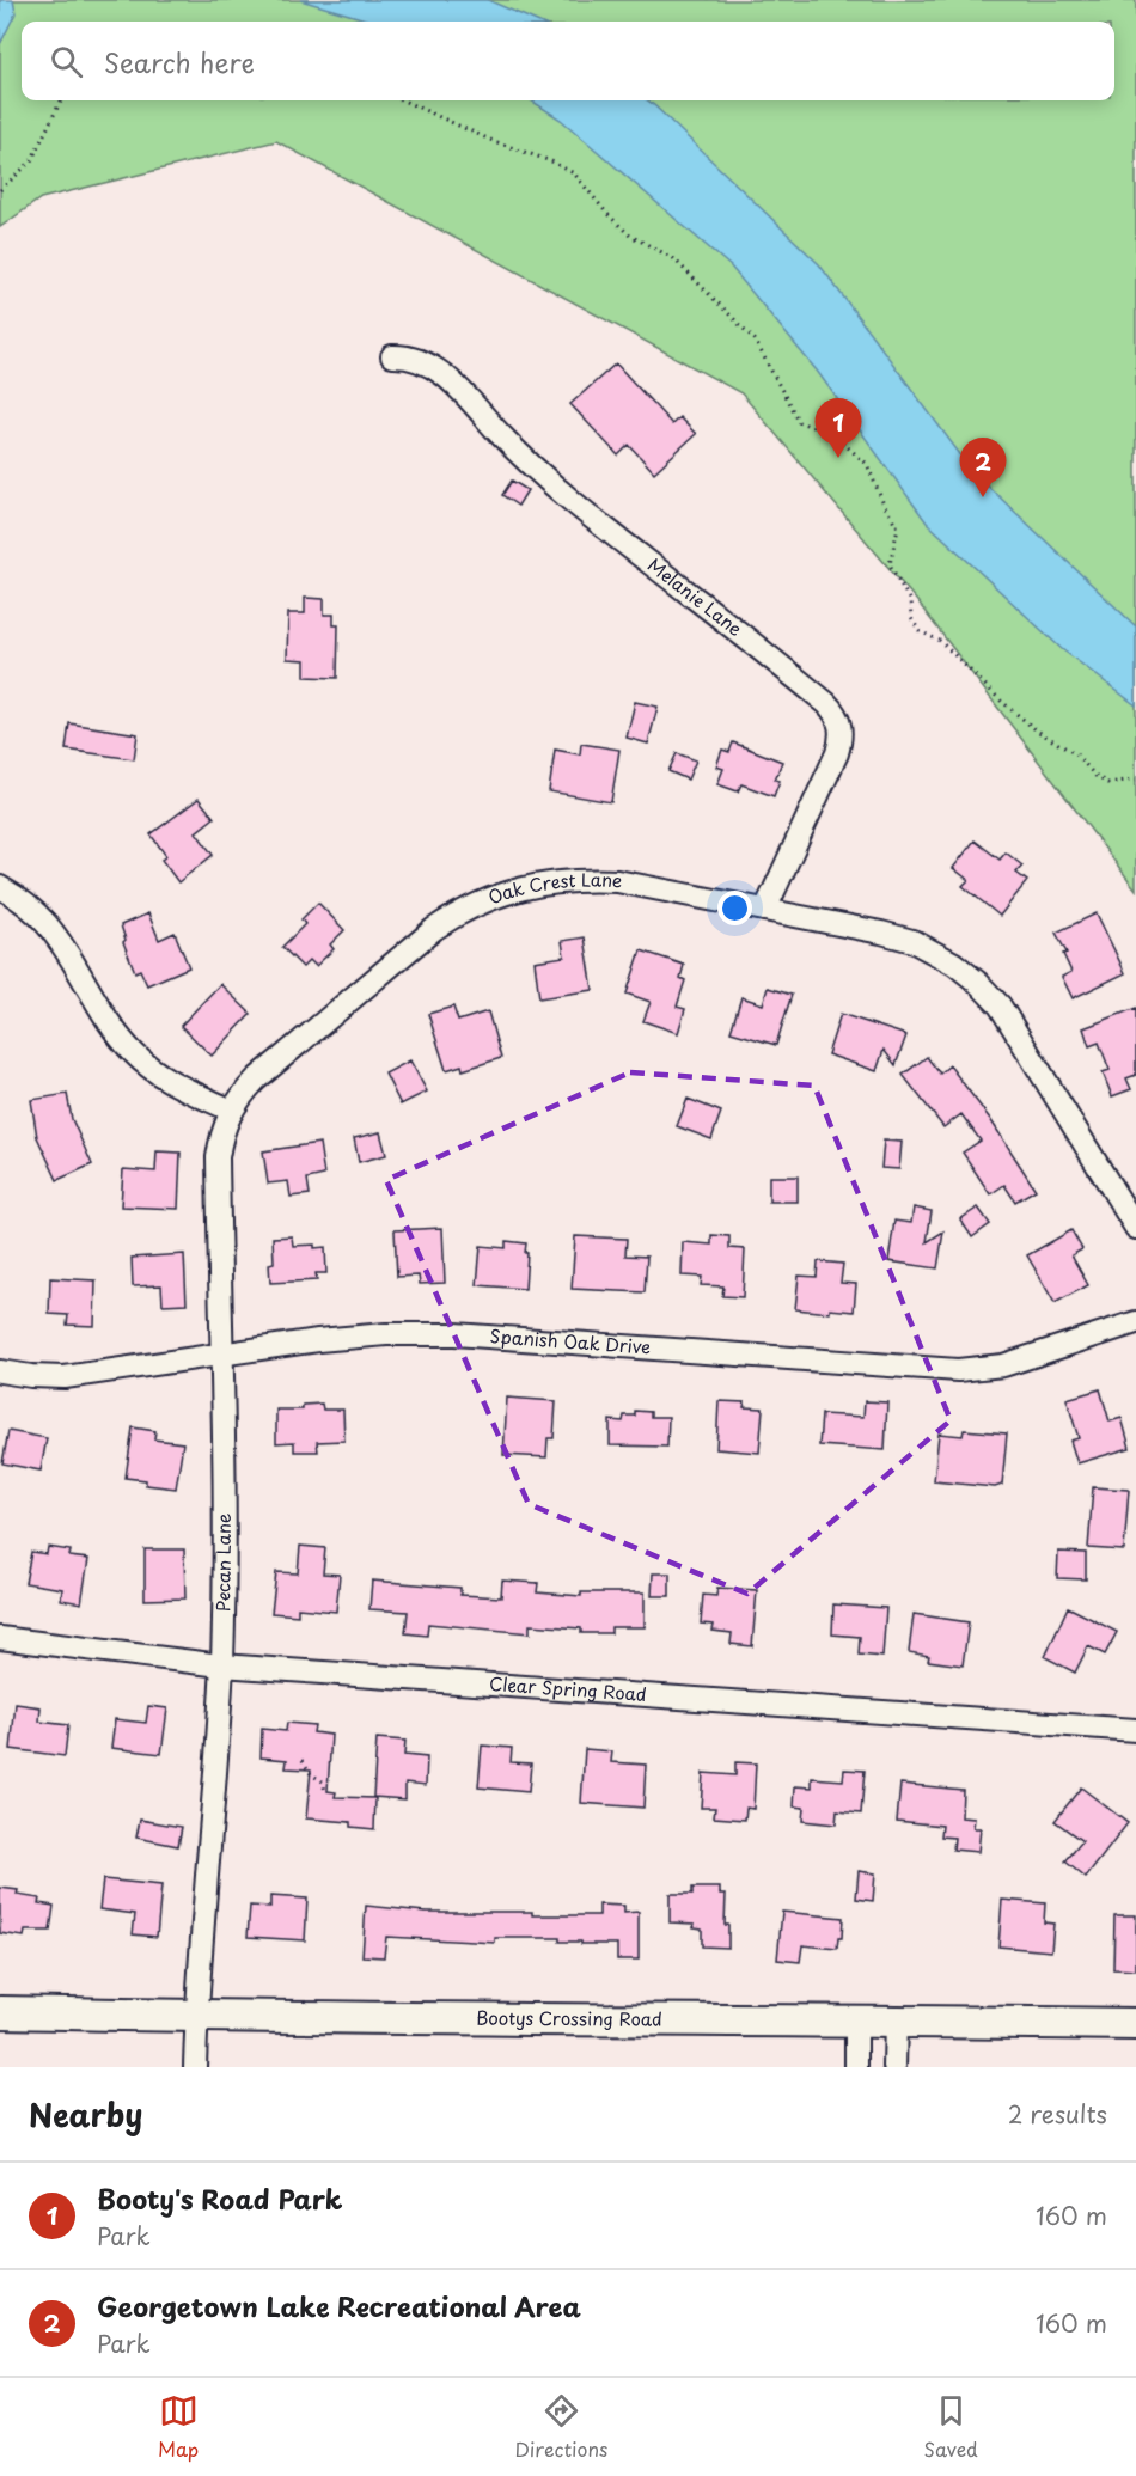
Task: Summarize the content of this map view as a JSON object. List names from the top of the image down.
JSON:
{
  "streets": {
    "street": [
      "Melanie Lane",
      "Oak Crest Lane",
      "Spanish Oak Drive",
      "Pecan Lane",
      "Clear Spring Road",
      "Bootys Crossing Road"
    ]
  },
  "crossings": [
    ["Melanie Lane", "Oak Crest Lane"],
    ["Oak Crest Lane", "Pecan Lane"],
    ["Spanish Oak Drive", "Pecan Lane"],
    ["Pecan Lane", "Clear Spring Road"],
    ["Pecan Lane", "Bootys Crossing Road"]
  ],
  "page": {
    "search": "Search here",
    "pins": ["1", "2"],
    "heading": ["Nearby", "2 results"],
    "list": [
      {
        "mark": "1",
        "name": "Booty's Road Park",
        "note": "Park",
        "value": "160 m"
      },
      {
        "mark": "2",
        "name": "Georgetown Lake Recreational Area",
        "note": "Park",
        "value": "160 m"
      }
    ],
    "nav": ["Map", "Directions", "Saved"]
  }
}
